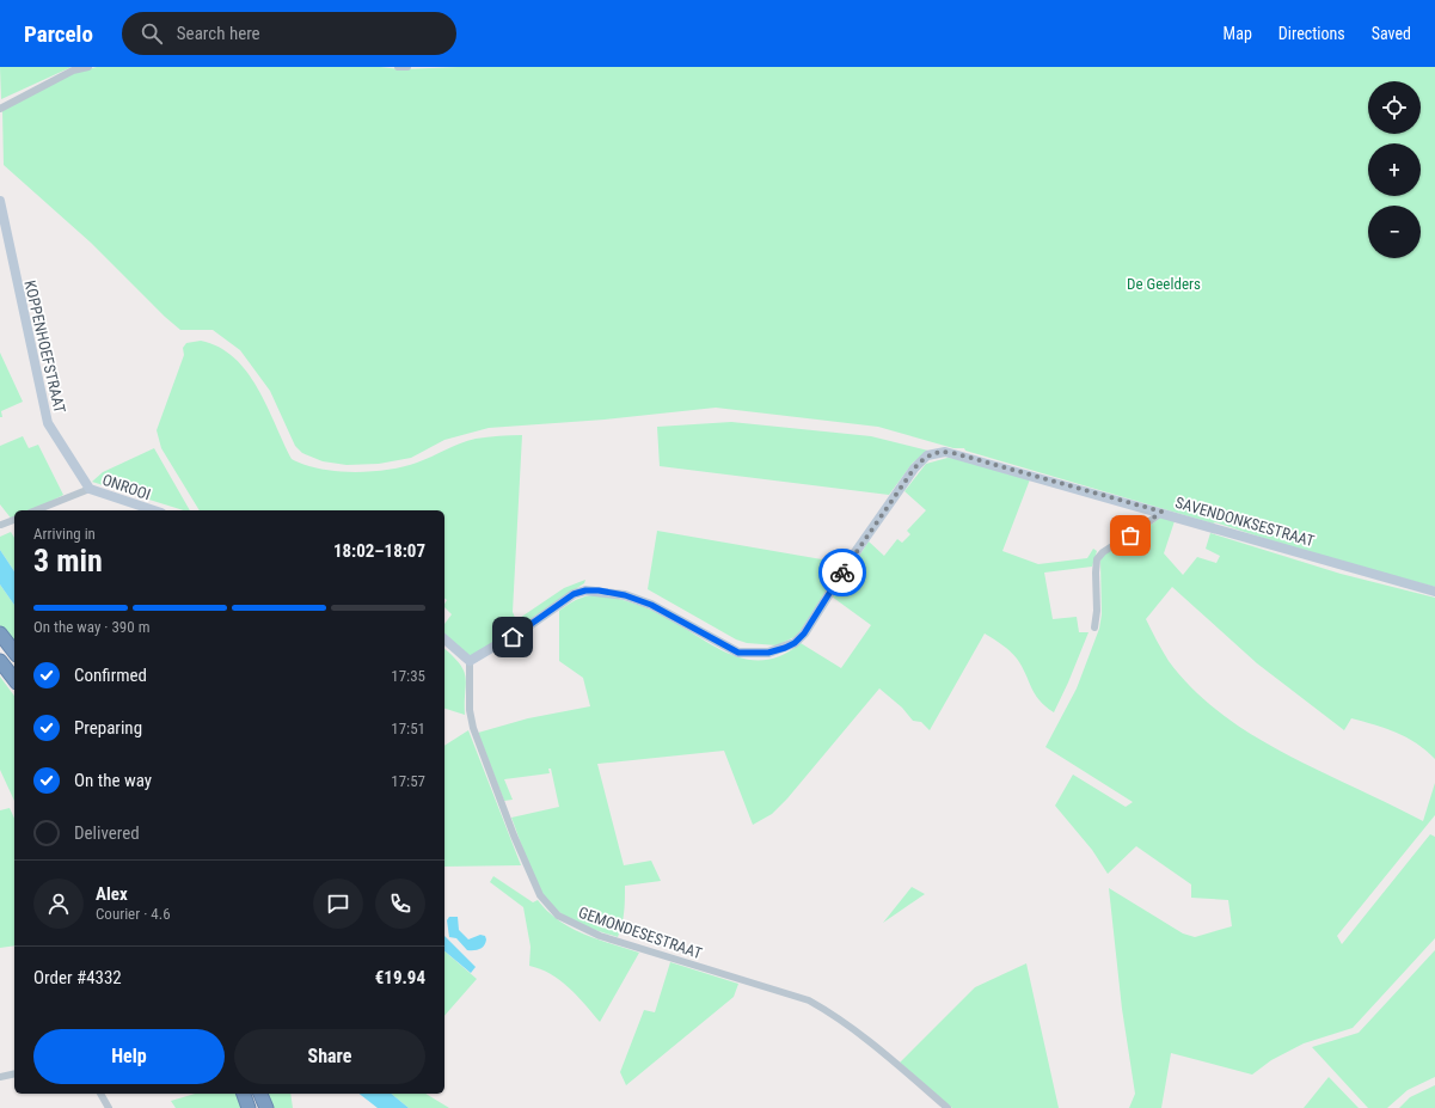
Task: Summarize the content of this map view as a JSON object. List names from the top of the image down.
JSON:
{
  "streets": {
    "street": [
      "KOPPENHOEFSTRAAT",
      "ONROOI",
      "SAVENDONKSESTRAAT",
      "GEMONDESESTRAAT"
    ]
  },
  "crossings": [
    ["KOPPENHOEFSTRAAT", "ONROOI"],
    ["SAVENDONKSESTRAAT", "GEMONDESESTRAAT"]
  ],
  "parks": ["De Geelders"],
  "page": {
    "header": "Parcelo",
    "search": "Search here",
    "nav": ["Map", "Directions", "Saved"],
    "map_buttons": ["+", "−"],
    "heading": ["3 min", "Arriving in", "18:02–18:07"],
    "panel": [
      "Alex",
      "Courier · 4.6",
      "Order #4332",
      "€19.94"
    ],
    "bar": "On the way · 390 m",
    "list": [
      ["Confirmed", "17:35"],
      ["Preparing", "17:51"],
      ["On the way", "17:57"],
      "Delivered"
    ],
    "buttons": ["Help", "Share"]
  }
}
